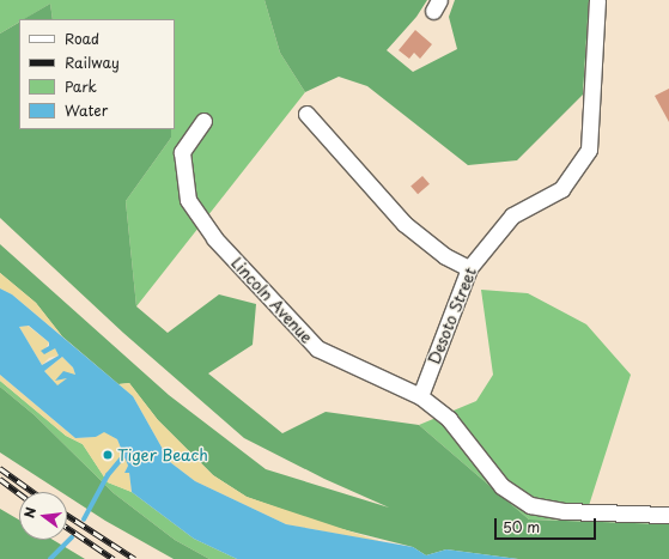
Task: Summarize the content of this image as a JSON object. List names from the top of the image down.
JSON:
{
  "streets": {
    "street": ["Lincoln Avenue", "Desoto Street"]
  },
  "crossings": [
    ["Lincoln Avenue", "Desoto Street"]
  ],
  "places": ["Tiger Beach"],
  "legend": [
    "Road",
    "Railway",
    "Park",
    "Water"
  ],
  "scale_bar": "50 m",
  "north": "left"
}
